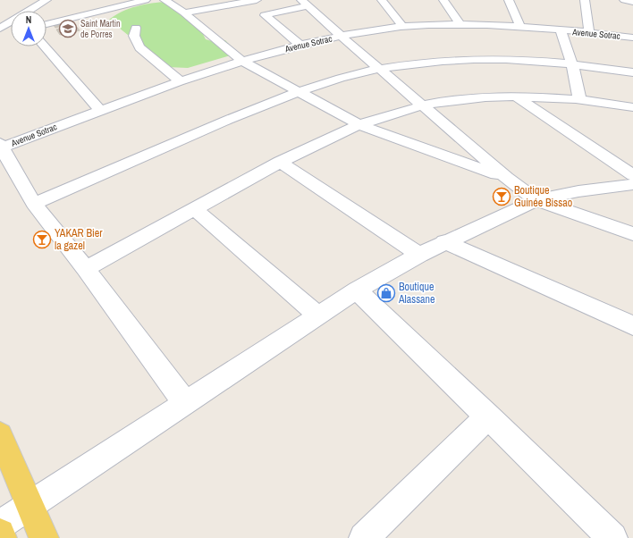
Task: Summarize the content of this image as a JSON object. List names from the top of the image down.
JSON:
{
  "streets": {
    "street": ["Avenue Sotrac"]
  },
  "places": {
    "school or university": ["Saint Martin de Porres"],
    "bar": ["Boutique Guinée Bissao", "YAKAR Bier la gazel"],
    "shop": ["Boutique Alassane"]
  },
  "north": "top"
}
